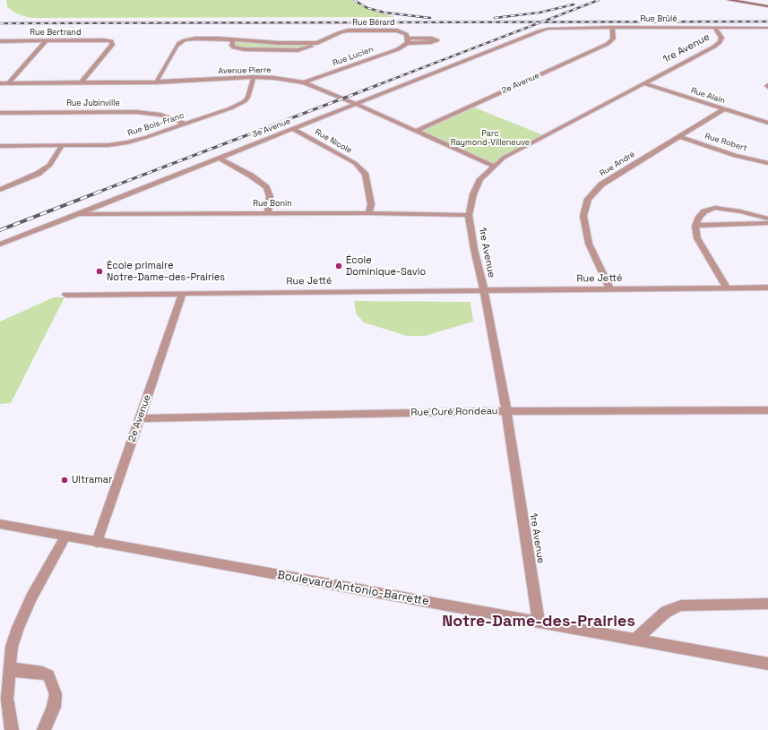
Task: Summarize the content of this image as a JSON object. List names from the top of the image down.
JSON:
{
  "streets": {
    "street": [
      "Rue Brûlé",
      "Rue Bérard",
      "Rue Bertrand",
      "1re Avenue",
      "Rue Lucien",
      "Avenue Pierre",
      "2e Avenue",
      "Rue Alain",
      "Rue Jubinville",
      "Rue Bois-Franc",
      "3e Avenue",
      "Rue Nicole",
      "Rue Robert",
      "Rue André",
      "Rue Bonin",
      "Rue Jetté",
      "Rue Curé Rondeau",
      "Boulevard Antonio-Barrette"
    ]
  },
  "crossings": [
    ["Rue Brûlé", "1re Avenue"],
    ["Rue Brûlé", "2e Avenue"],
    ["Rue Brûlé", "3e Avenue"],
    ["Rue Bérard", "Rue Lucien"],
    ["Rue Bérard", "Avenue Pierre"],
    ["Rue Bertrand", "Avenue Pierre"],
    ["1re Avenue", "Avenue Pierre"],
    ["1re Avenue", "Rue Alain"],
    ["1re Avenue", "Rue Bonin"],
    ["1re Avenue", "Rue Jetté"],
    ["1re Avenue", "Rue Curé Rondeau"],
    ["1re Avenue", "Boulevard Antonio-Barrette"],
    ["Rue Lucien", "Avenue Pierre"],
    ["Avenue Pierre", "2e Avenue"],
    ["Avenue Pierre", "Rue Bois-Franc"],
    ["Avenue Pierre", "3e Avenue"],
    ["2e Avenue", "Rue Jetté"],
    ["2e Avenue", "Rue Curé Rondeau"],
    ["2e Avenue", "Boulevard Antonio-Barrette"],
    ["Rue Alain", "Rue André"],
    ["Rue Jubinville", "Rue Bois-Franc"],
    ["3e Avenue", "Rue Nicole"],
    ["3e Avenue", "Rue Bonin"],
    ["Rue Nicole", "Rue Bonin"],
    ["Rue Robert", "Rue André"],
    ["Rue André", "Rue Jetté"]
  ],
  "districts": ["Notre-Dame-des-Prairies"],
  "parks": ["Parc Raymond-Villeneuve"],
  "places": ["École Dominique-Savio", "École primaire Notre-Dame-des-Prairies", "Ultramar"]
}
